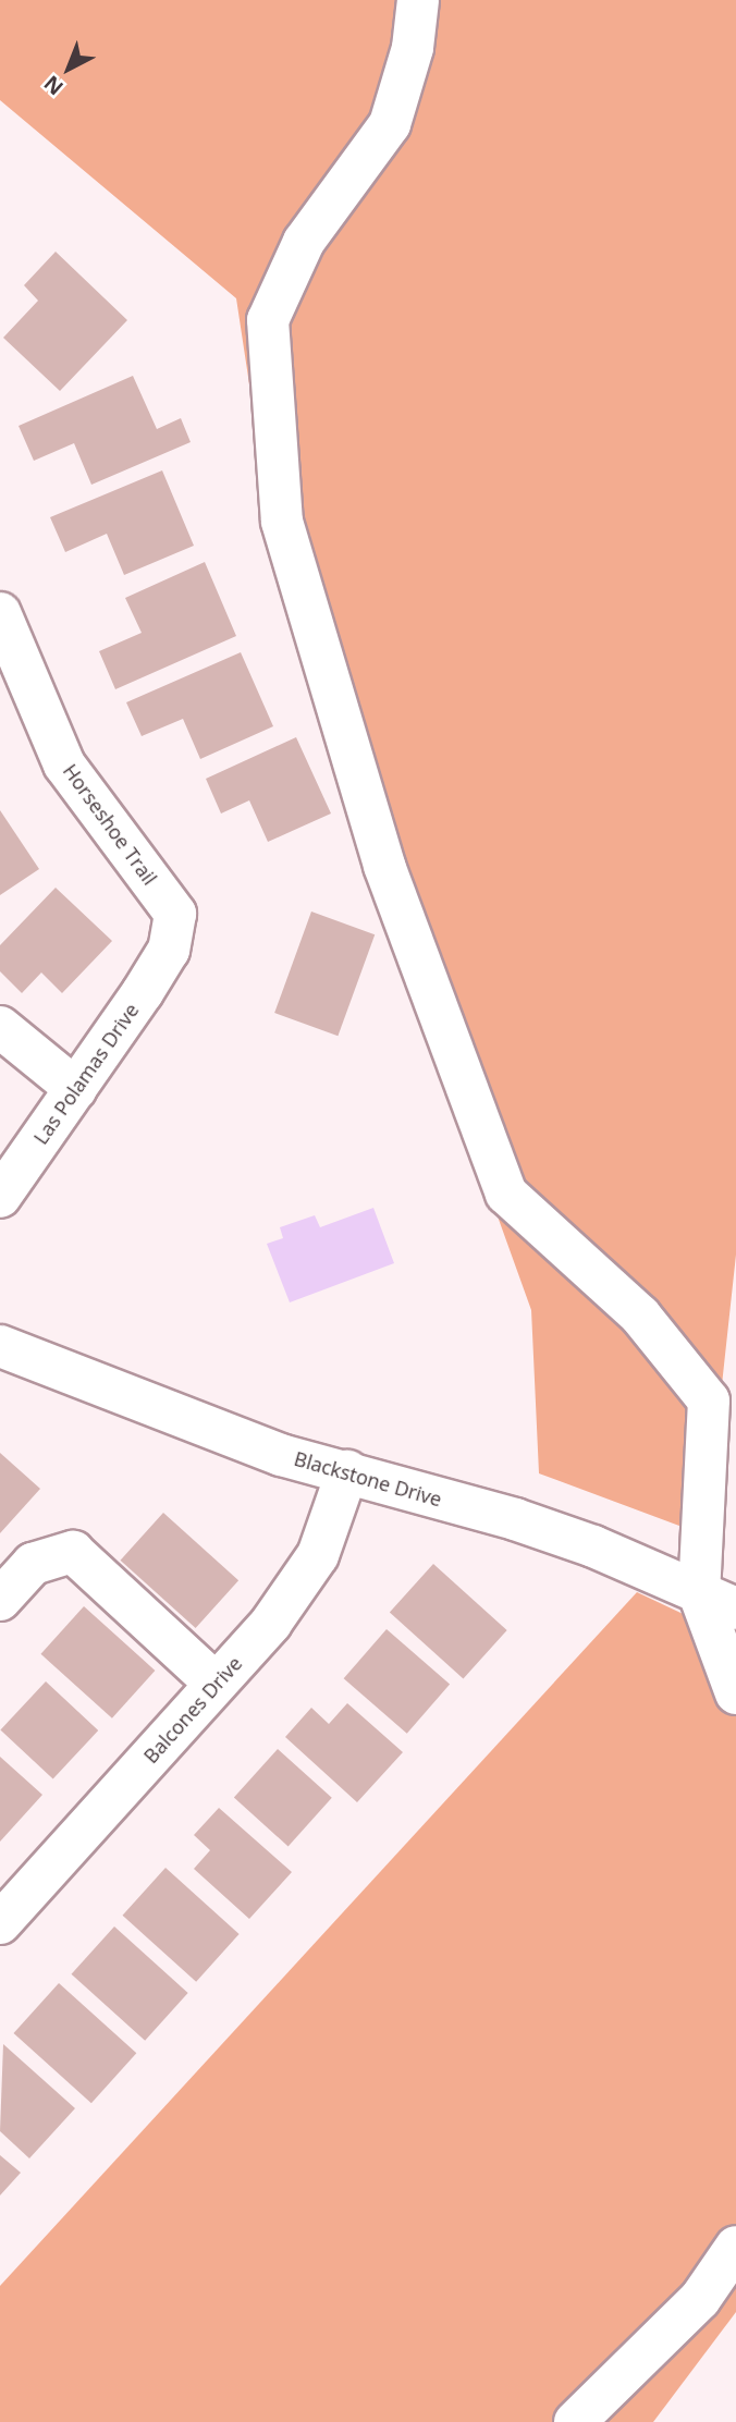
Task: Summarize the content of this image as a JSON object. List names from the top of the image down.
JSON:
{
  "streets": {
    "street": [
      "Horseshoe Trail",
      "Las Polamas Drive",
      "Blackstone Drive",
      "Balcones Drive"
    ]
  },
  "crossings": [
    ["Horseshoe Trail", "Las Polamas Drive"],
    ["Blackstone Drive", "Balcones Drive"]
  ],
  "north": "bottom left"
}
